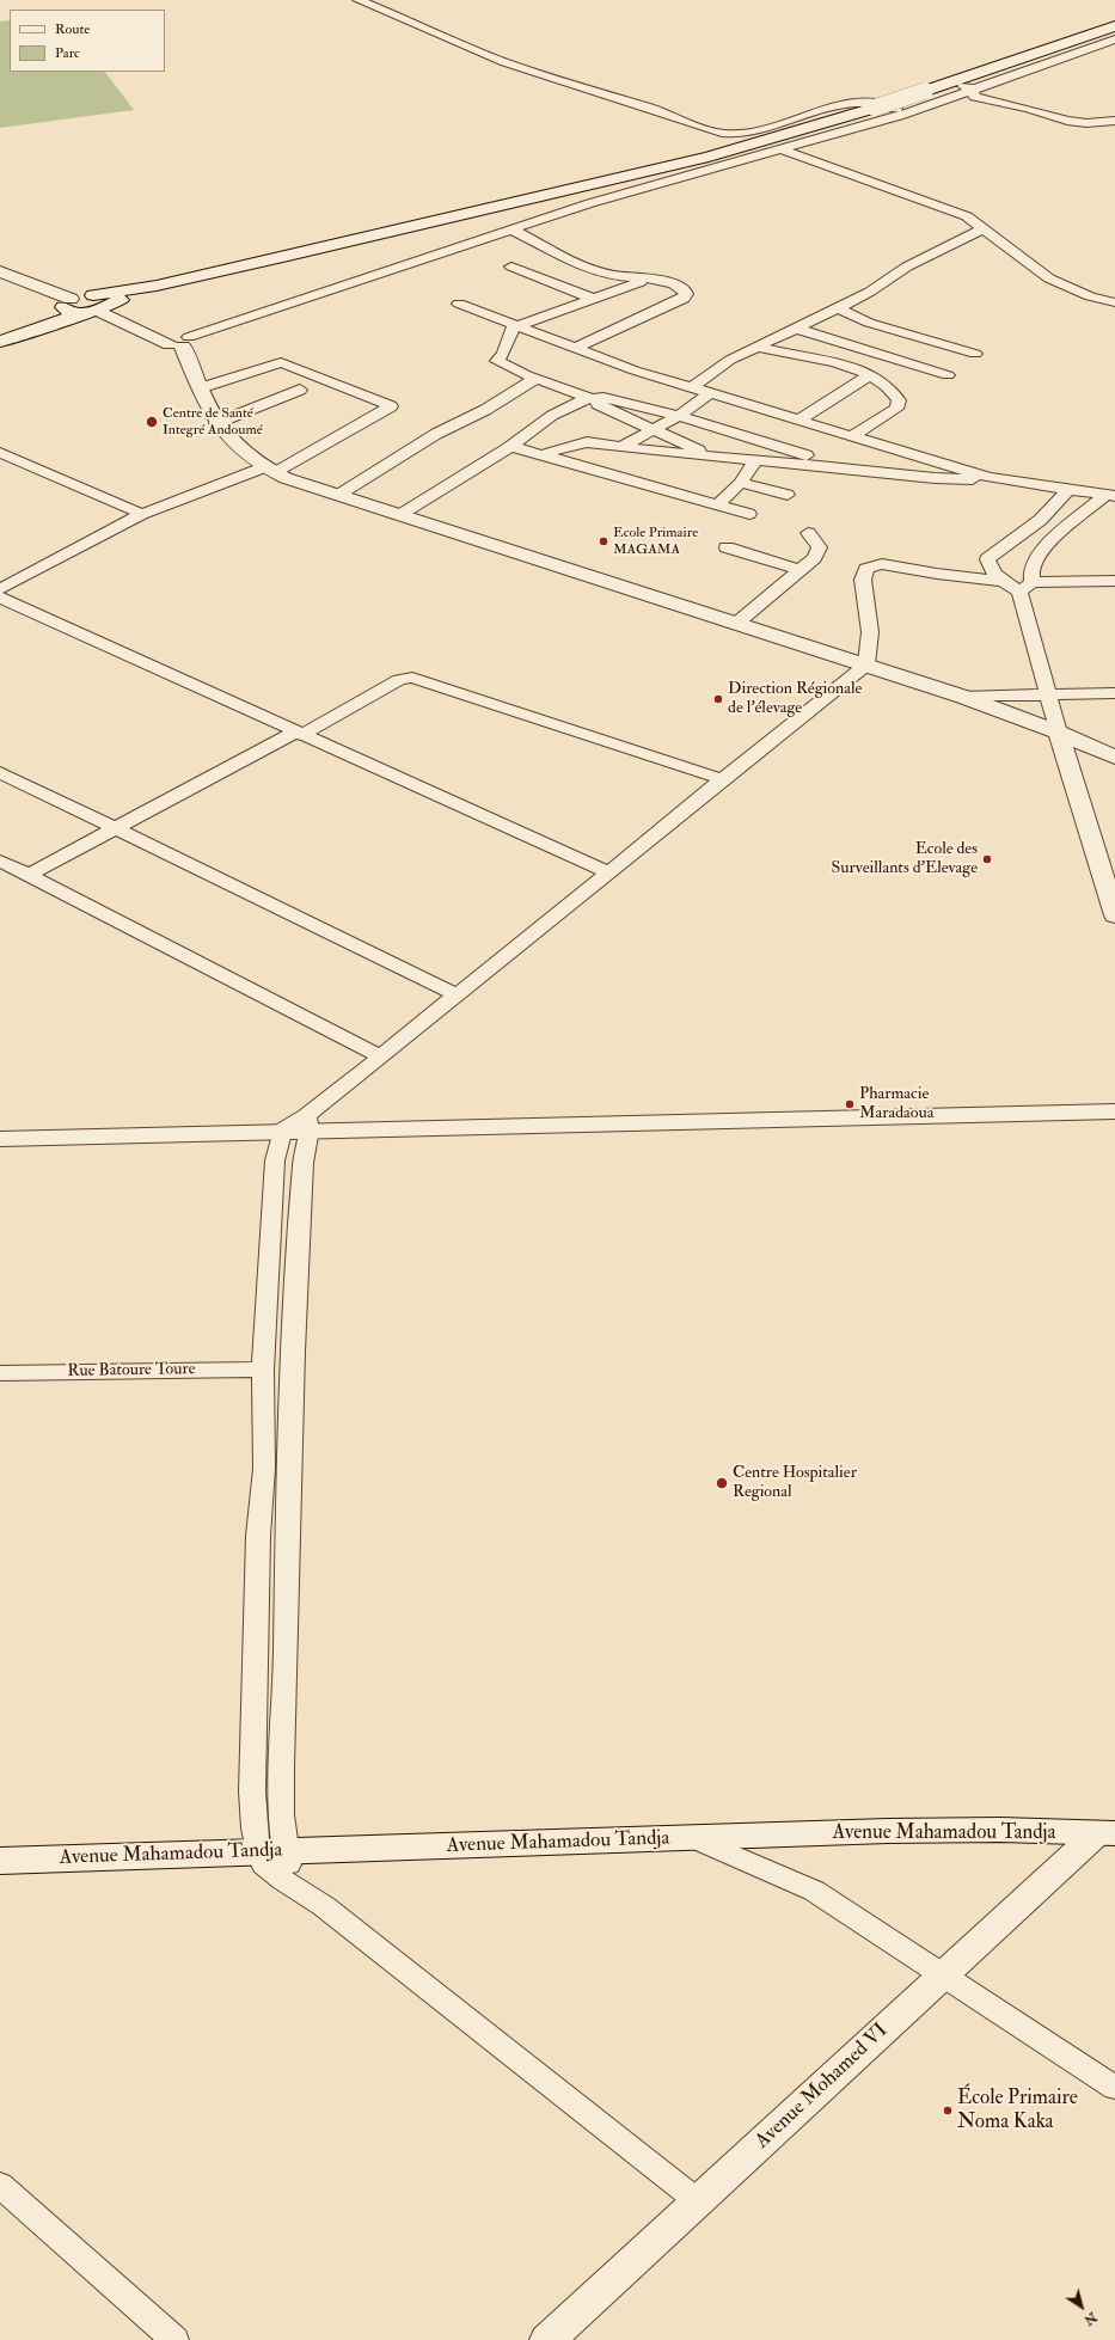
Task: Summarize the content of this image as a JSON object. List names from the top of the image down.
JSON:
{
  "streets": {
    "main road": ["Avenue Mahamadou Tandja"],
    "street": ["Rue Batoure Toure", "Avenue Mohamed VI"]
  },
  "crossings": [
    ["Avenue Mahamadou Tandja", "Avenue Mohamed VI"]
  ],
  "places": [
    "Centre de Santé Integré Andoumé",
    "Ecole Primaire MAGAMA",
    "Direction Régionale de l'élevage",
    "Ecole des Surveillants d'Elevage",
    "Pharmacie Maradaoua",
    "Centre Hospitalier Regional",
    "École Primaire Noma Kaka"
  ],
  "legend": ["Route", "Parc"],
  "north": "bottom right"
}
